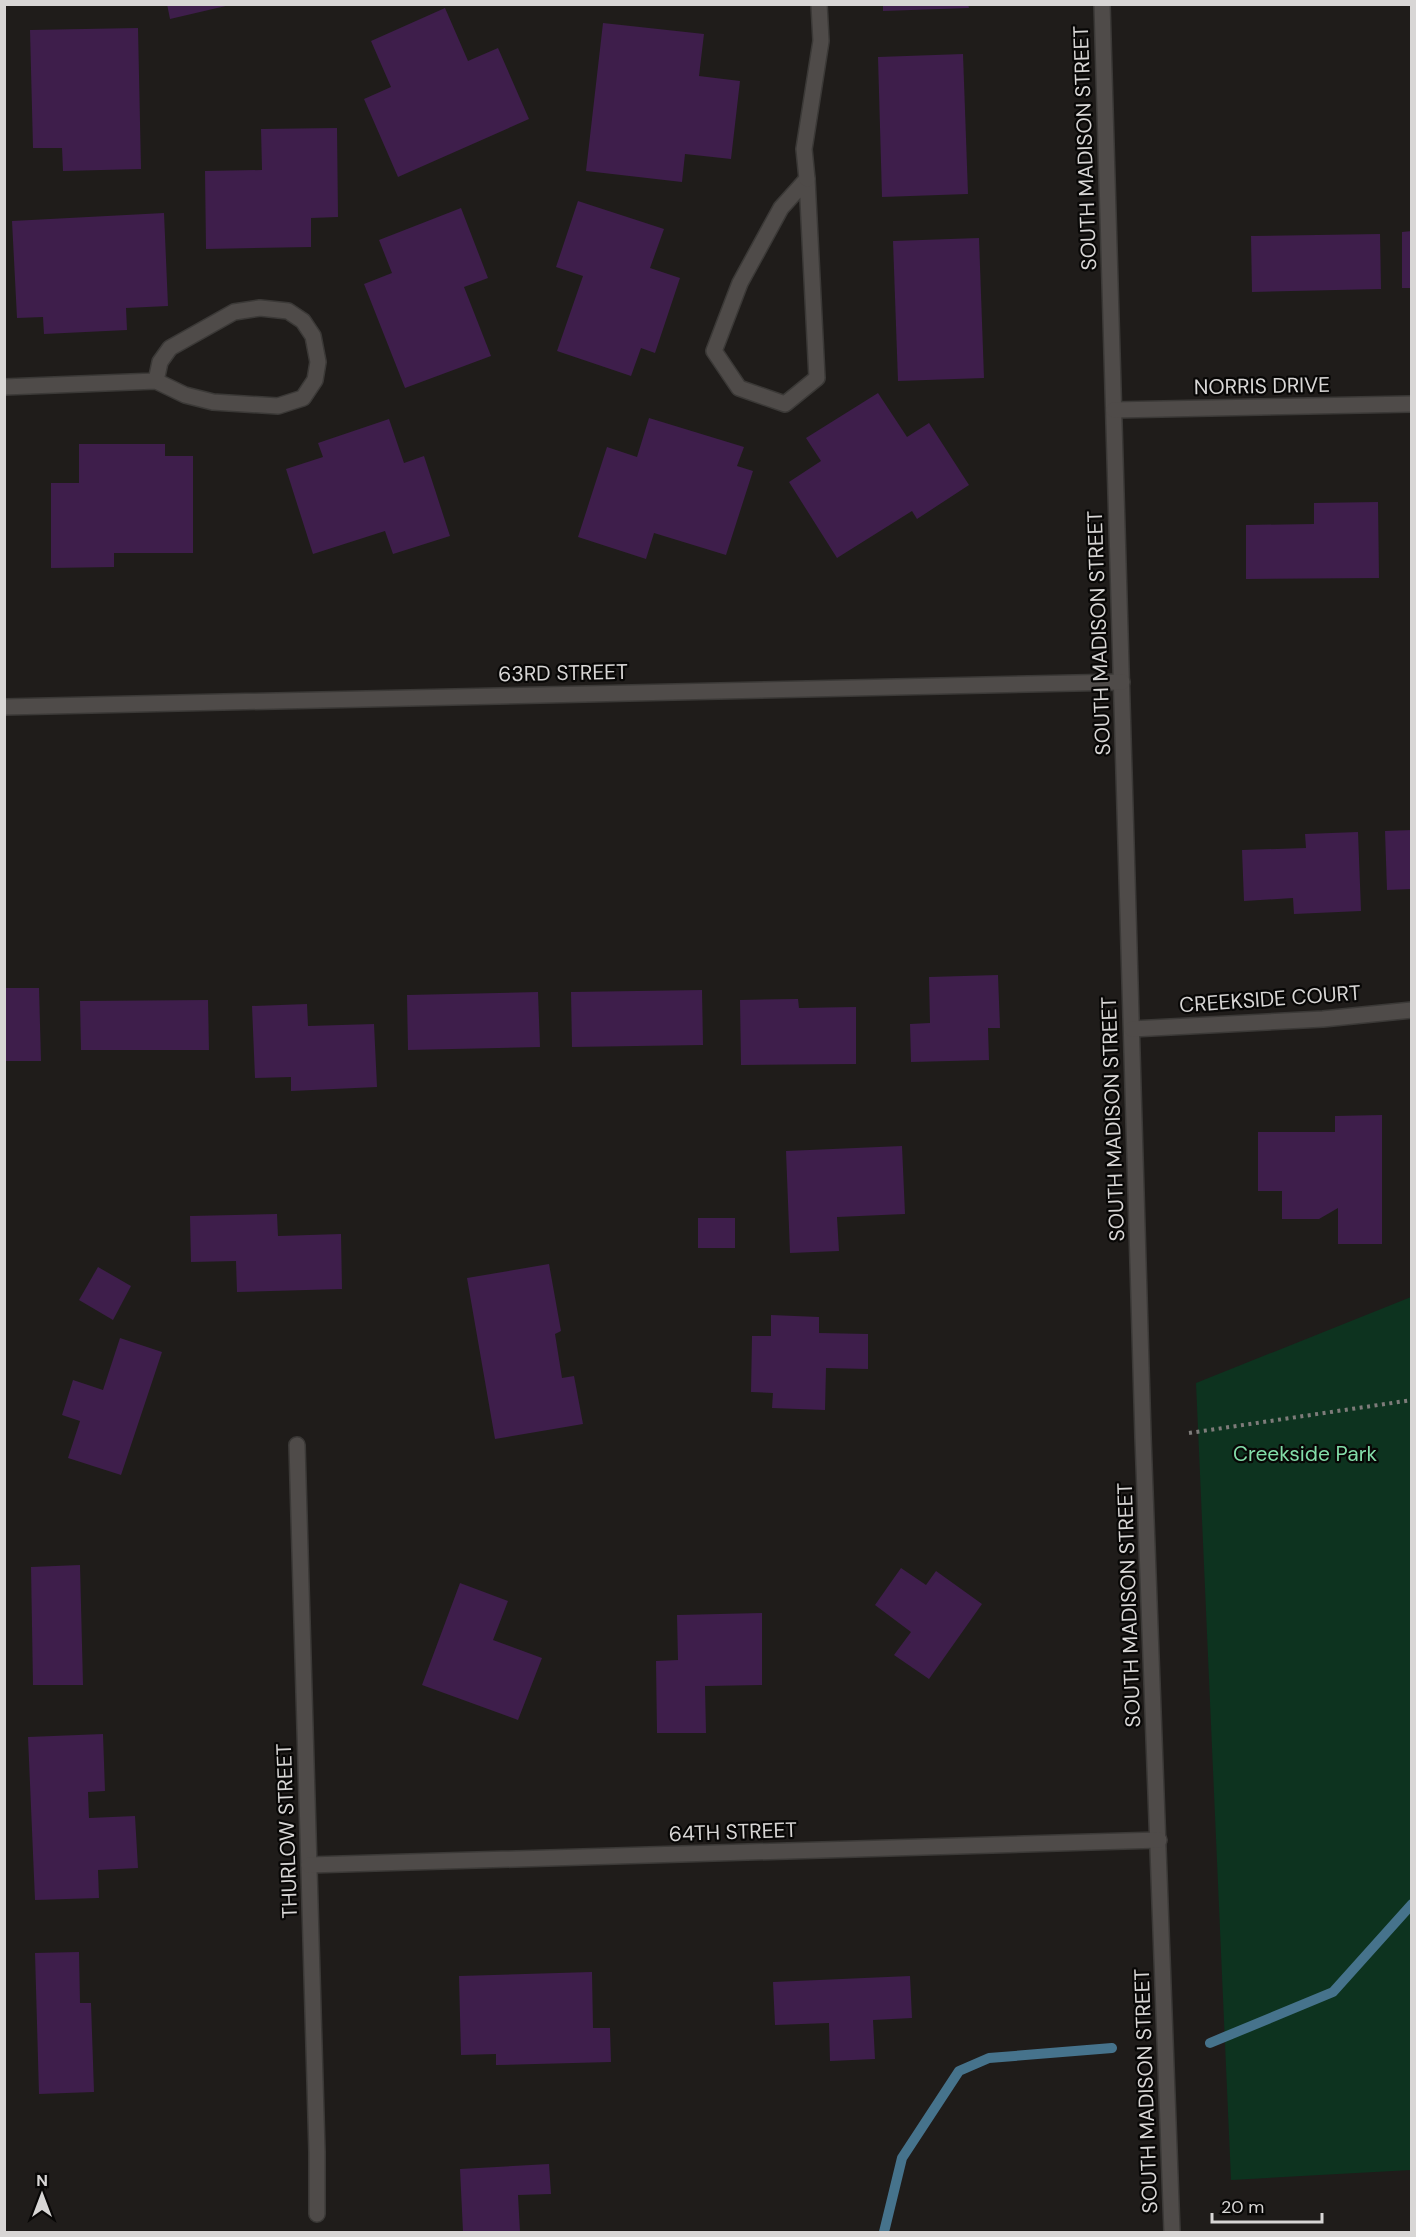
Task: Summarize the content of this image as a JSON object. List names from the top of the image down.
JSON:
{
  "streets": {
    "street": [
      "SOUTH MADISON STREET",
      "NORRIS DRIVE",
      "63RD STREET",
      "CREEKSIDE COURT",
      "THURLOW STREET",
      "64TH STREET"
    ]
  },
  "crossings": [
    ["SOUTH MADISON STREET", "NORRIS DRIVE"],
    ["SOUTH MADISON STREET", "63RD STREET"],
    ["SOUTH MADISON STREET", "CREEKSIDE COURT"],
    ["SOUTH MADISON STREET", "64TH STREET"],
    ["THURLOW STREET", "64TH STREET"]
  ],
  "parks": ["Creekside Park"],
  "scale_bar": "20 m",
  "north": "top"
}
